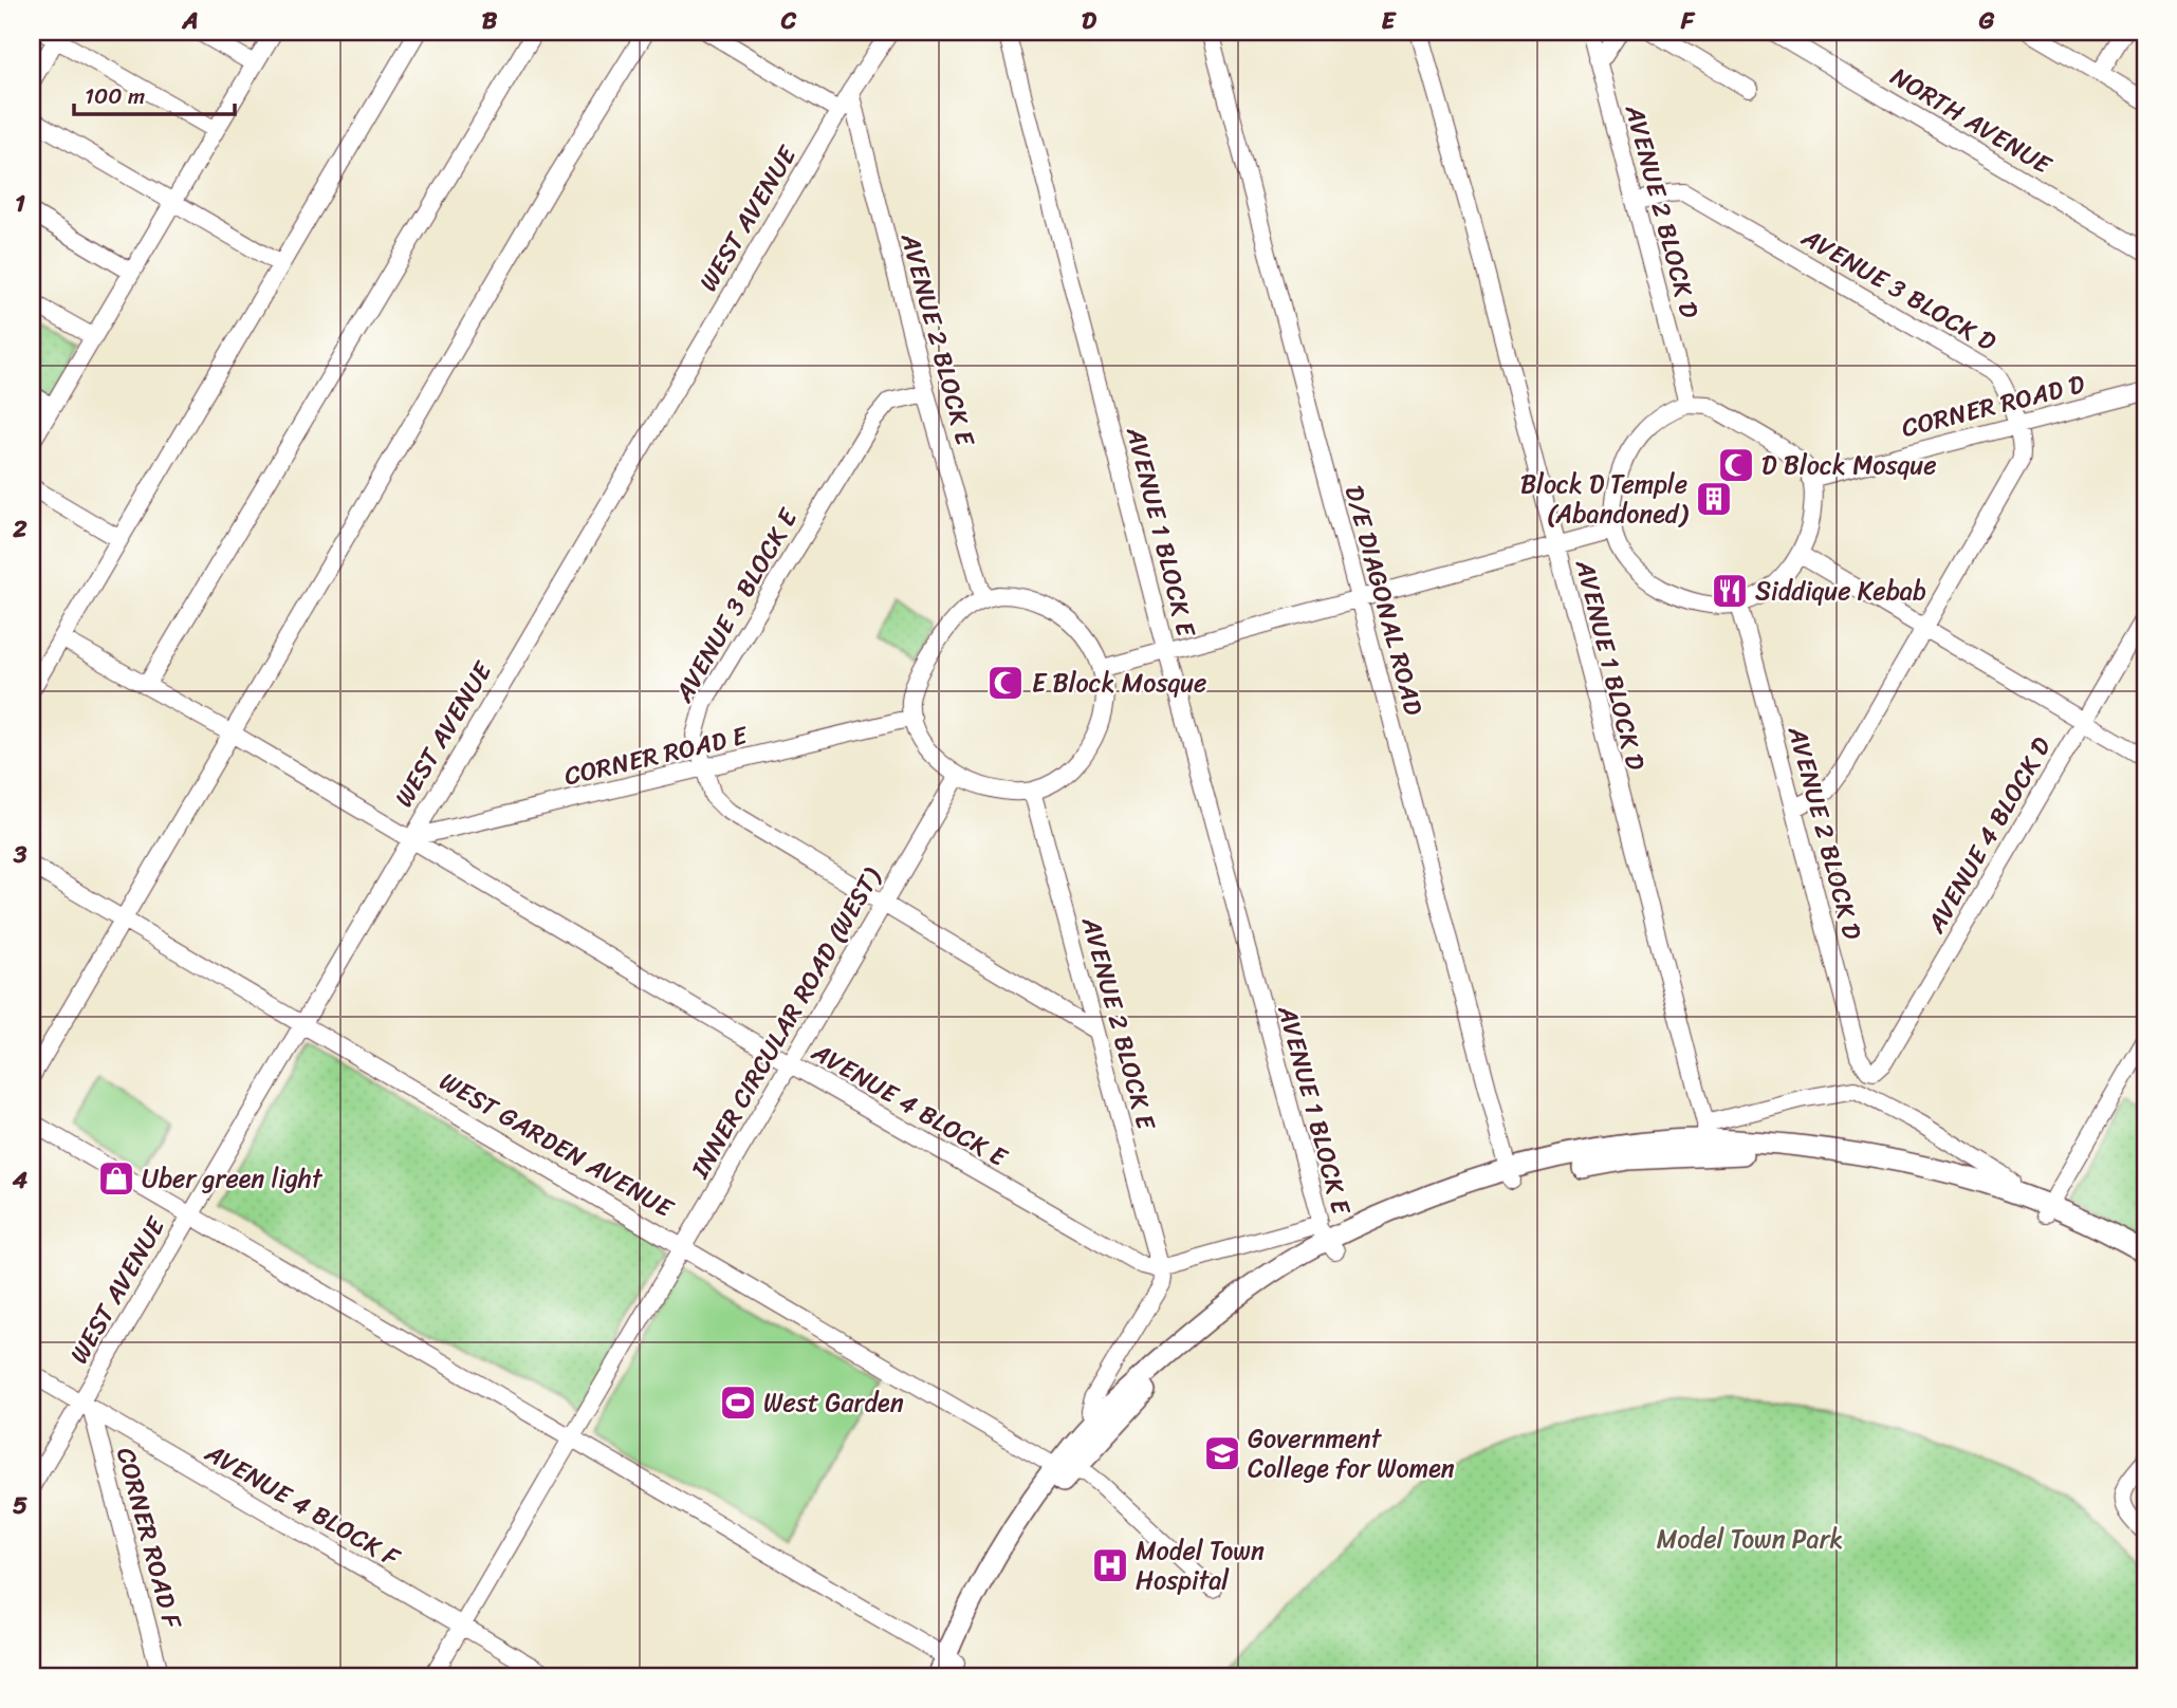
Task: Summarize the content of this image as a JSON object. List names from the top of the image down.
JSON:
{
  "streets": {
    "street": [
      "NORTH AVENUE",
      "AVENUE 2 BLOCK D",
      "WEST AVENUE",
      "AVENUE 3 BLOCK D",
      "AVENUE 2 BLOCK E",
      "CORNER ROAD D",
      "AVENUE 1 BLOCK E",
      "D/E DIAGONAL ROAD",
      "AVENUE 3 BLOCK E",
      "AVENUE 1 BLOCK D",
      "CORNER ROAD E",
      "AVENUE 4 BLOCK D",
      "INNER CIRCULAR ROAD (WEST)",
      "AVENUE 4 BLOCK E",
      "WEST GARDEN AVENUE",
      "AVENUE 4 BLOCK F",
      "CORNER ROAD F"
    ]
  },
  "crossings": [
    ["AVENUE 2 BLOCK D", "AVENUE 3 BLOCK D"],
    ["AVENUE 2 BLOCK D", "CORNER ROAD D"],
    ["AVENUE 2 BLOCK D", "AVENUE 4 BLOCK D"],
    ["WEST AVENUE", "AVENUE 2 BLOCK E"],
    ["WEST AVENUE", "CORNER ROAD E"],
    ["WEST AVENUE", "AVENUE 4 BLOCK E"],
    ["WEST AVENUE", "WEST GARDEN AVENUE"],
    ["WEST AVENUE", "AVENUE 4 BLOCK F"],
    ["WEST AVENUE", "CORNER ROAD F"],
    ["AVENUE 3 BLOCK D", "CORNER ROAD D"],
    ["AVENUE 2 BLOCK E", "AVENUE 3 BLOCK E"],
    ["AVENUE 2 BLOCK E", "CORNER ROAD E"],
    ["AVENUE 2 BLOCK E", "INNER CIRCULAR ROAD (WEST)"],
    ["AVENUE 2 BLOCK E", "AVENUE 4 BLOCK E"],
    ["AVENUE 3 BLOCK E", "CORNER ROAD E"],
    ["AVENUE 3 BLOCK E", "INNER CIRCULAR ROAD (WEST)"],
    ["CORNER ROAD E", "INNER CIRCULAR ROAD (WEST)"],
    ["CORNER ROAD E", "AVENUE 4 BLOCK E"],
    ["INNER CIRCULAR ROAD (WEST)", "AVENUE 4 BLOCK E"],
    ["INNER CIRCULAR ROAD (WEST)", "WEST GARDEN AVENUE"],
    ["INNER CIRCULAR ROAD (WEST)", "AVENUE 4 BLOCK F"],
    ["AVENUE 4 BLOCK F", "CORNER ROAD F"]
  ],
  "parks": ["Model Town Park"],
  "places": {
    "mosque": ["D Block Mosque", "E Block Mosque"],
    "building": ["Block D Temple (Abandoned)"],
    "restaurant": ["Siddique Kebab"],
    "shop": ["Uber green light"],
    "sports": ["West Garden"],
    "school or university": ["Government College for Women"],
    "hospital": ["Model Town Hospital"]
  },
  "scale_bar": "100 m",
  "grid": {
    "columns": [
      "A",
      "B",
      "C",
      "D",
      "E",
      "F",
      "G"
    ],
    "rows": [
      "1",
      "2",
      "3",
      "4",
      "5"
    ]
  }
}
